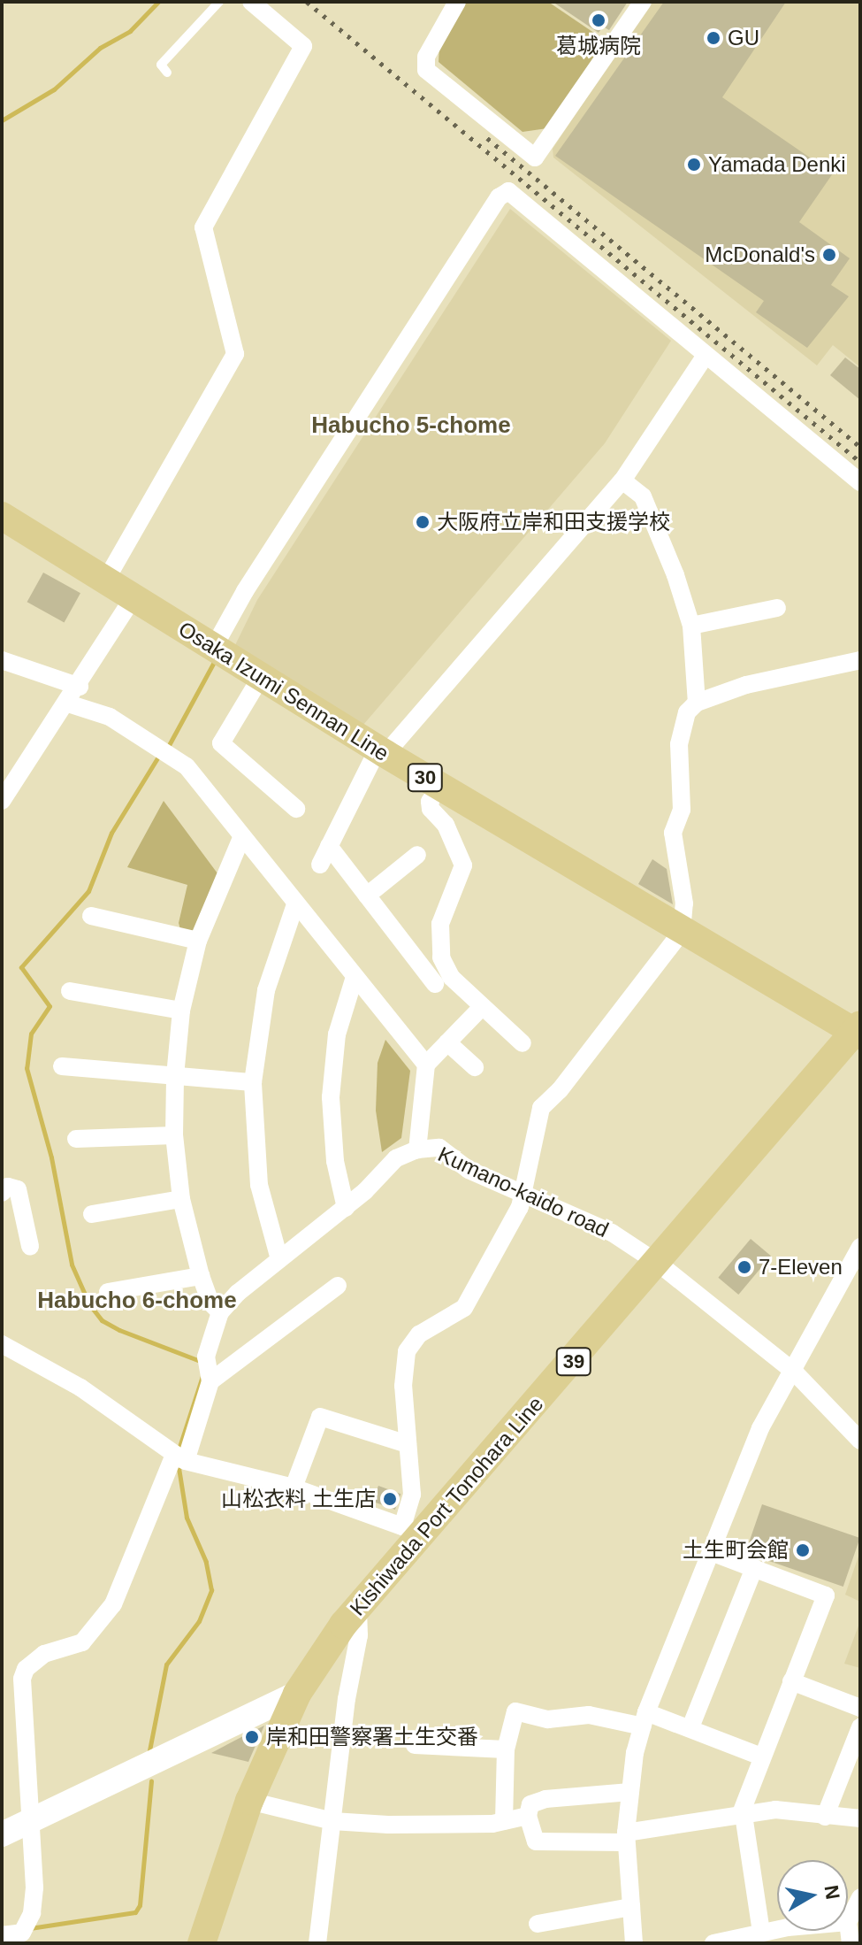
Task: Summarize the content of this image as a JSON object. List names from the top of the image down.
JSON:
{
  "streets": {
    "main road": [
      "Osaka Izumi Sennan Line",
      "30",
      "39",
      "Kishiwada Port Tonohara Line"
    ],
    "street": ["Kumano-kaido road"]
  },
  "crossings": [
    ["Osaka Izumi Sennan Line", "Kishiwada Port Tonohara Line"],
    ["Kumano-kaido road", "Kishiwada Port Tonohara Line"]
  ],
  "districts": ["Habucho 5-chome", "Habucho 6-chome"],
  "places": [
    "葛城病院",
    "GU",
    "Yamada Denki",
    "McDonald's",
    "大阪府立岸和田支援学校",
    "7-Eleven",
    "山松衣料 土生店",
    "土生町会館",
    "岸和田警察署土生交番"
  ],
  "north": "right"
}
